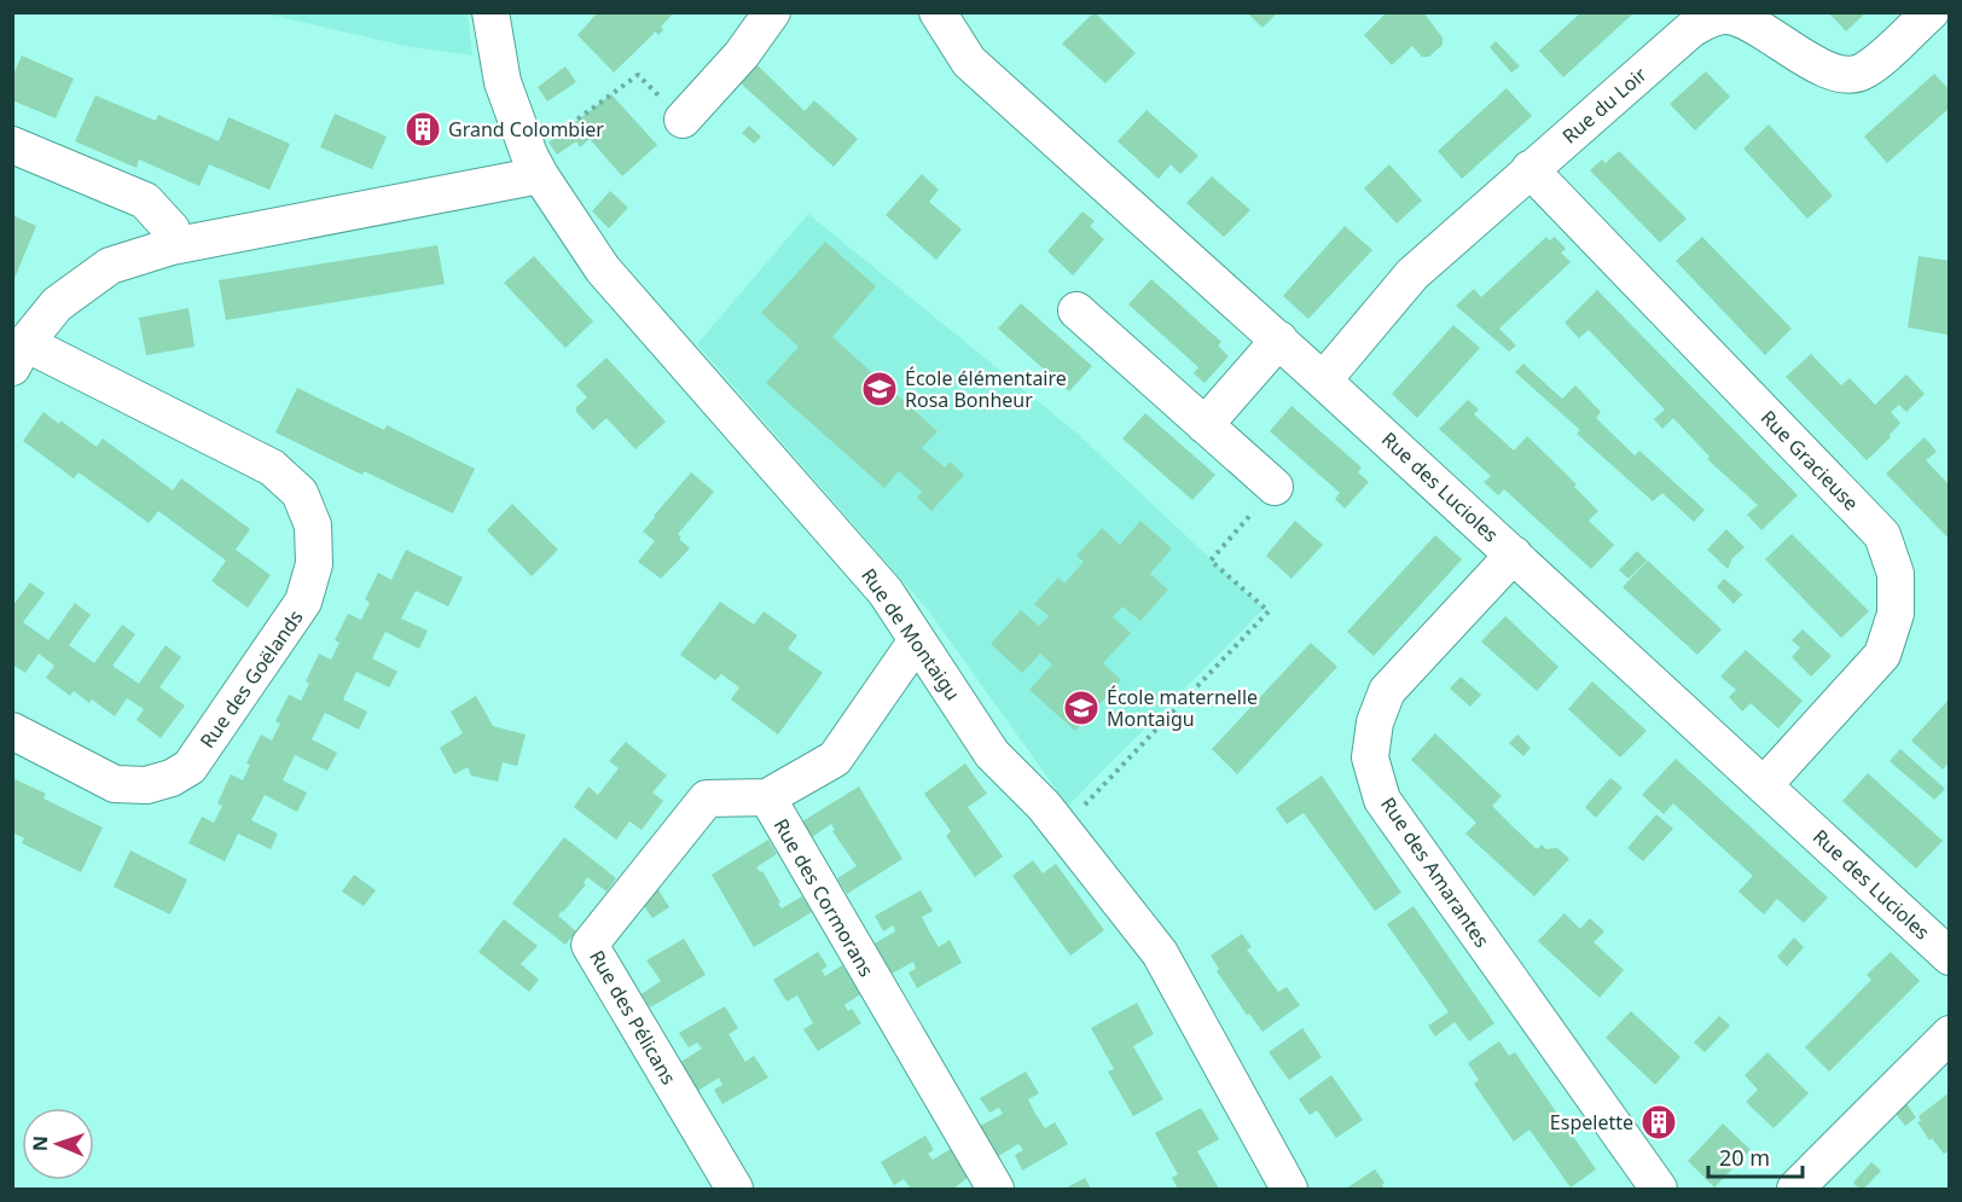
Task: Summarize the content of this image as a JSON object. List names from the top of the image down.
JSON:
{
  "streets": {
    "street": [
      "Rue du Loir",
      "Rue Gracieuse",
      "Rue des Lucioles",
      "Rue de Montaigu",
      "Rue des Goëlands",
      "Rue des Amarantes",
      "Rue des Cormorans",
      "Rue des Pélicans"
    ]
  },
  "crossings": [
    ["Rue du Loir", "Rue Gracieuse"],
    ["Rue du Loir", "Rue des Lucioles"],
    ["Rue Gracieuse", "Rue des Lucioles"],
    ["Rue des Lucioles", "Rue des Amarantes"],
    ["Rue de Montaigu", "Rue des Goëlands"],
    ["Rue de Montaigu", "Rue des Cormorans"],
    ["Rue des Cormorans", "Rue des Pélicans"]
  ],
  "places": {
    "building": ["Grand Colombier", "Espelette"],
    "school or university": ["École élémentaire Rosa Bonheur", "École maternelle Montaigu"]
  },
  "scale_bar": "20 m",
  "north": "left"
}
